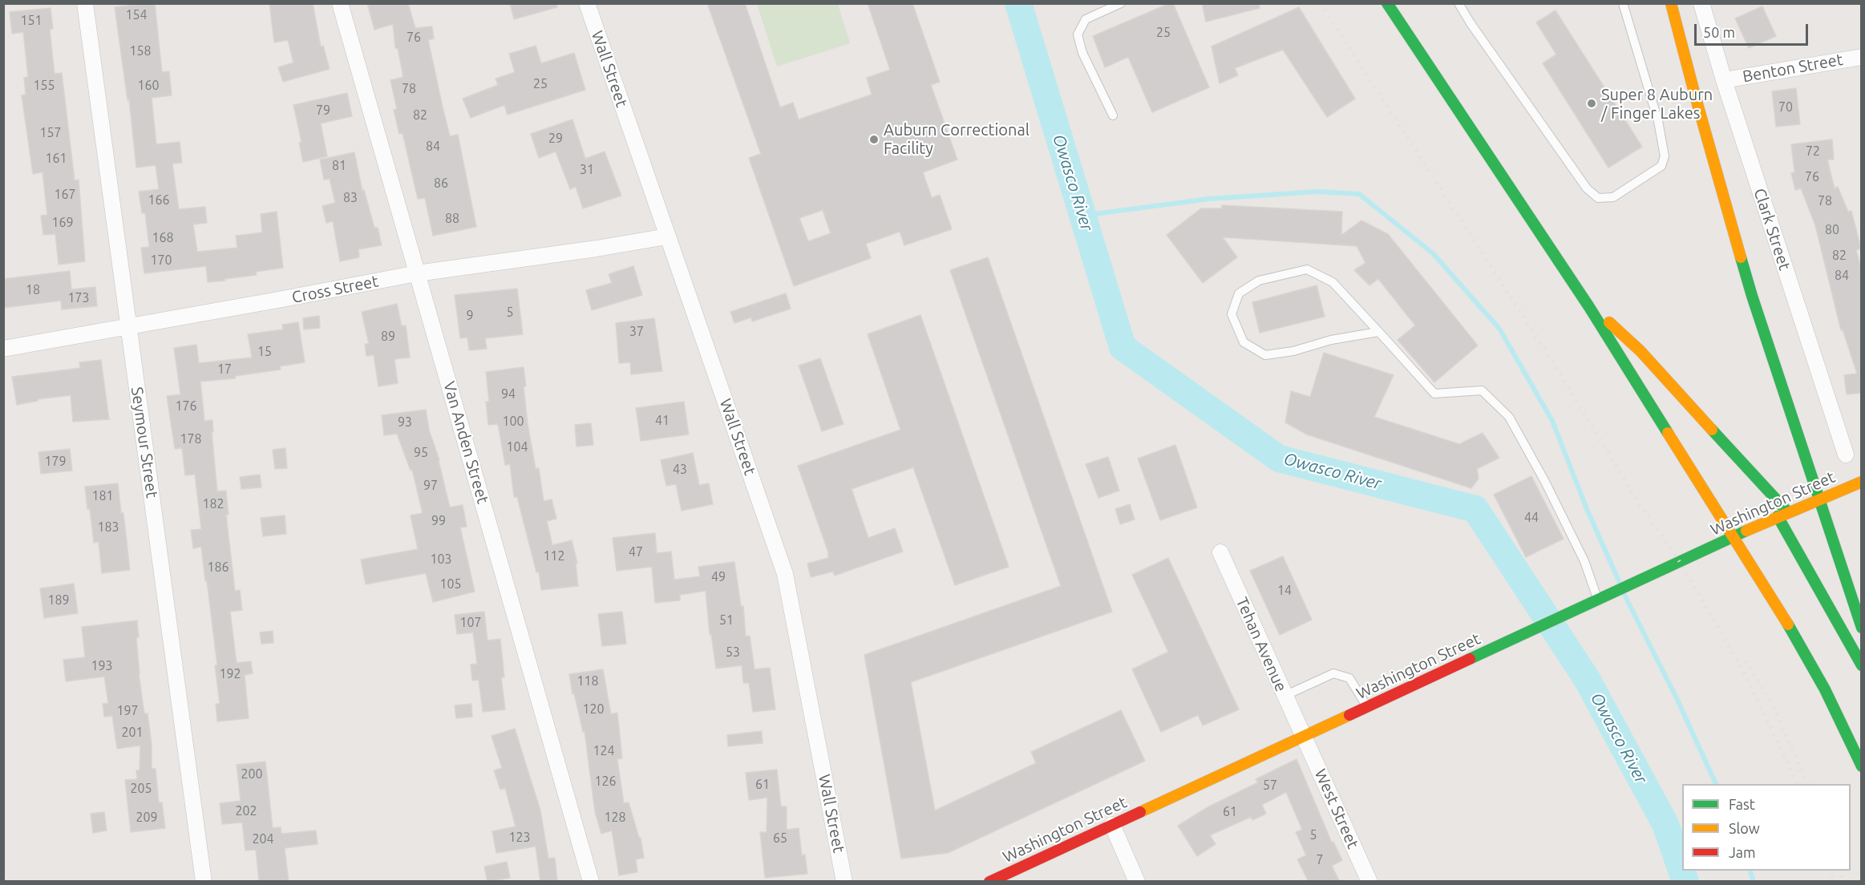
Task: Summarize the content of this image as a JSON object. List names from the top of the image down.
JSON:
{
  "streets": {
    "main road": ["Washington Street"],
    "street": [
      "Benton Street",
      "Wall Street",
      "Clark Street",
      "Cross Street",
      "Seymour Street",
      "Van Anden Street",
      "Tehan Avenue",
      "West Street"
    ]
  },
  "crossings": [
    ["Benton Street", "Clark Street"],
    ["Wall Street", "Cross Street"],
    ["Cross Street", "Seymour Street"],
    ["Cross Street", "Van Anden Street"],
    ["Washington Street", "Tehan Avenue"],
    ["Washington Street", "West Street"],
    ["Tehan Avenue", "West Street"]
  ],
  "water": ["Owasco River"],
  "places": ["Super 8 Auburn / Finger Lakes", "Auburn Correctional Facility"],
  "house_numbers": [
    "154",
    "151",
    "25",
    "76",
    "158",
    "25",
    "155",
    "160",
    "78",
    "70",
    "79",
    "82",
    "157",
    "29",
    "84",
    "72",
    "161",
    "81",
    "31",
    "76",
    "86",
    "167",
    "83",
    "166",
    "78",
    "88",
    "169",
    "80",
    "168",
    "82",
    "170",
    "84",
    "18",
    "173",
    "5",
    "9",
    "37",
    "89",
    "15",
    "17",
    "94",
    "176",
    "41",
    "100",
    "93",
    "178",
    "104",
    "95",
    "179",
    "43",
    "97",
    "181",
    "182",
    "44",
    "99",
    "183",
    "47",
    "112",
    "103",
    "186",
    "49",
    "105",
    "14",
    "189",
    "51",
    "107",
    "53",
    "193",
    "192",
    "118",
    "120",
    "197",
    "201",
    "124",
    "200",
    "126",
    "61",
    "57",
    "205",
    "202",
    "61",
    "209",
    "128",
    "5",
    "123",
    "65",
    "204",
    "7"
  ],
  "legend": ["Fast", "Slow", "Jam"],
  "scale_bar": "50 m"
}
